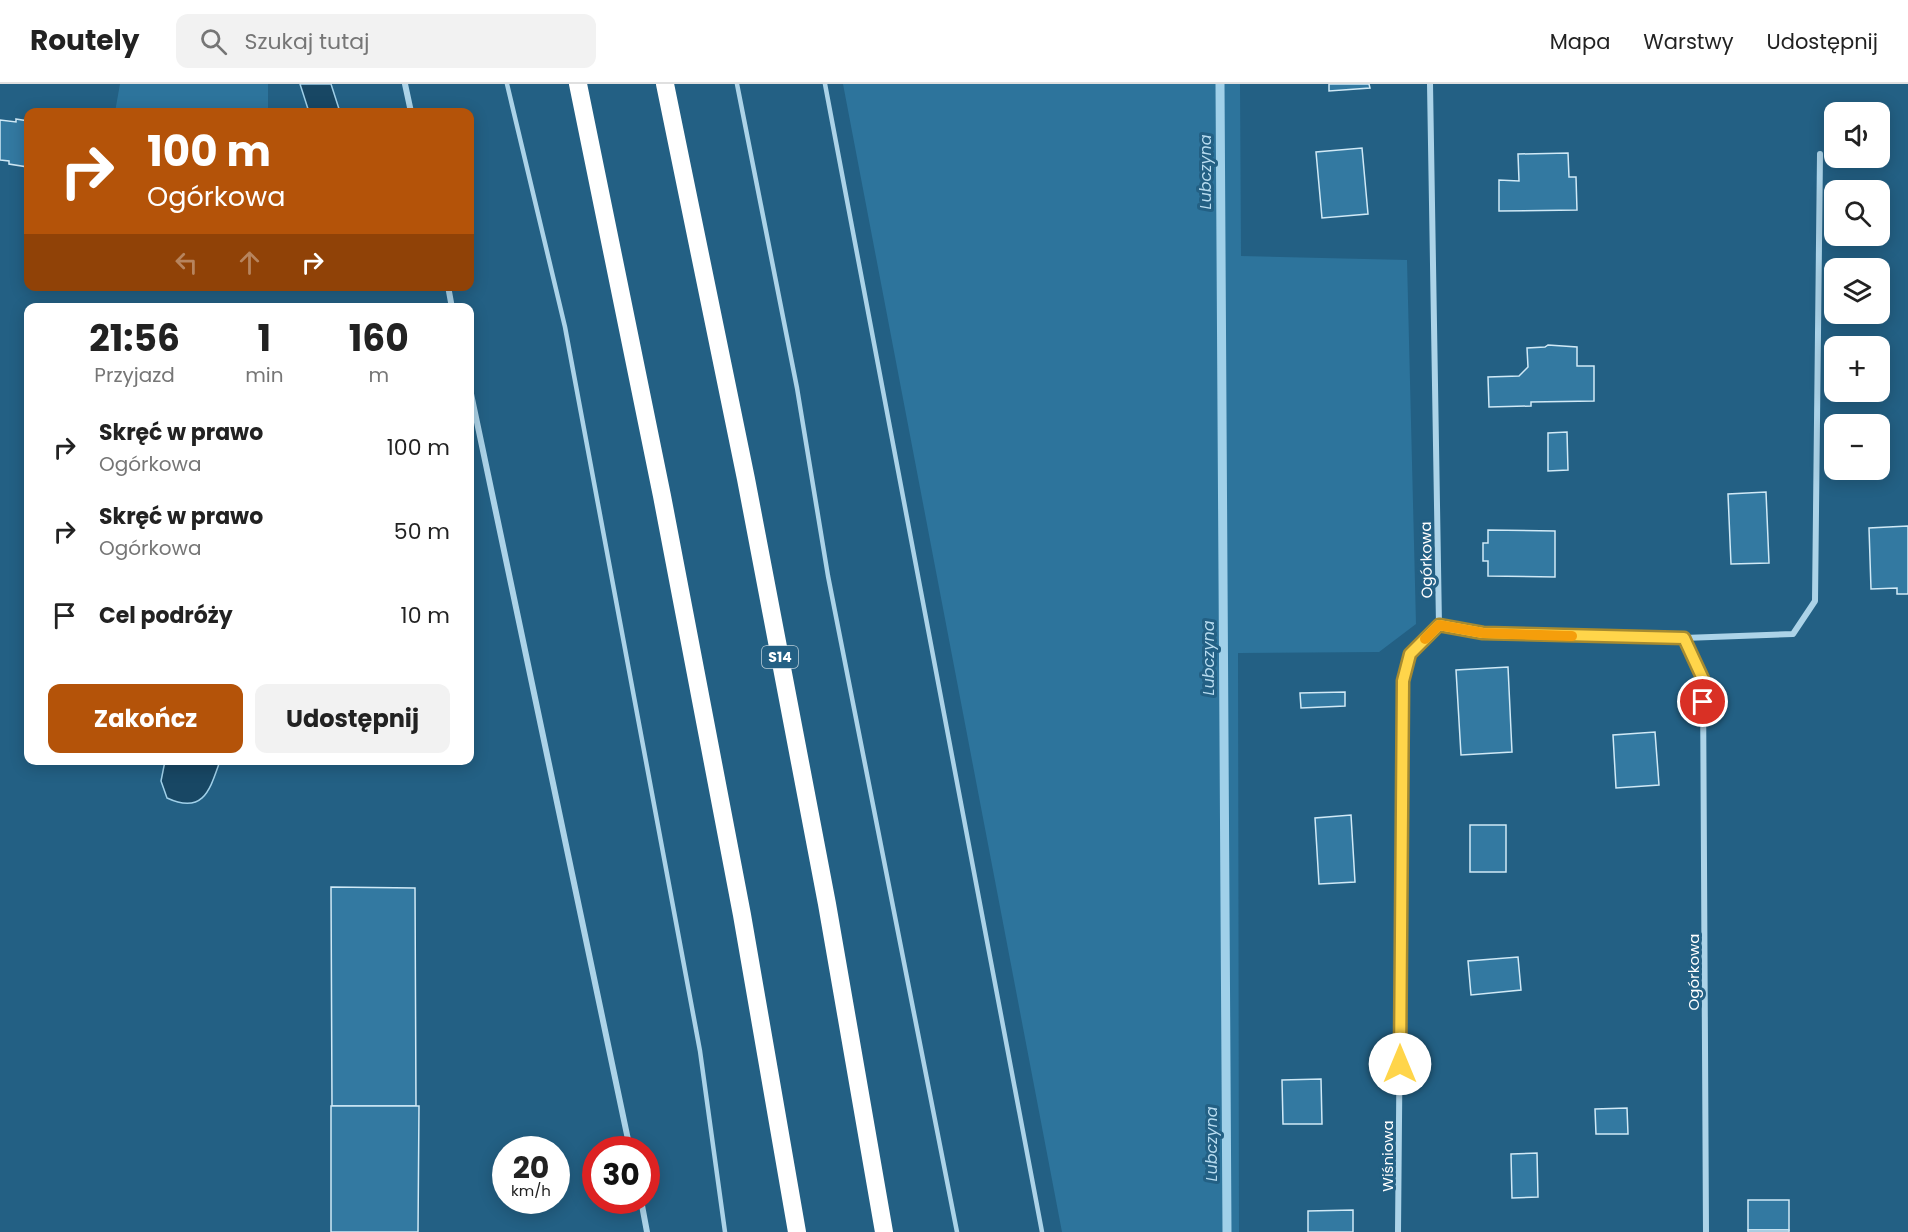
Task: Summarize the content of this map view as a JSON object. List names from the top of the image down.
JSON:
{
  "streets": {
    "highway": ["S14"],
    "street": ["Ogórkowa", "Wiśniowa"]
  },
  "crossings": [
    ["Ogórkowa", "Wiśniowa"]
  ],
  "water": ["Lubczyna"],
  "page": {
    "header": "Routely",
    "search": "Szukaj tutaj",
    "nav": ["Mapa", "Warstwy", "Udostępnij"],
    "map_buttons": ["+", "−"],
    "turn": ["100 m", "Ogórkowa"],
    "eta": [
      "21:56",
      "Przyjazd",
      "1",
      "min",
      "160",
      "m"
    ],
    "list": [
      {
        "name": "Skręć w prawo",
        "note": "Ogórkowa",
        "value": "100 m"
      },
      {
        "name": "Skręć w prawo",
        "note": "Ogórkowa",
        "value": "50 m"
      },
      {
        "name": "Cel podróży",
        "value": "10 m"
      }
    ],
    "buttons": ["Zakończ", "Udostępnij"],
    "speed": "20 km/h",
    "limit": "30"
  }
}
